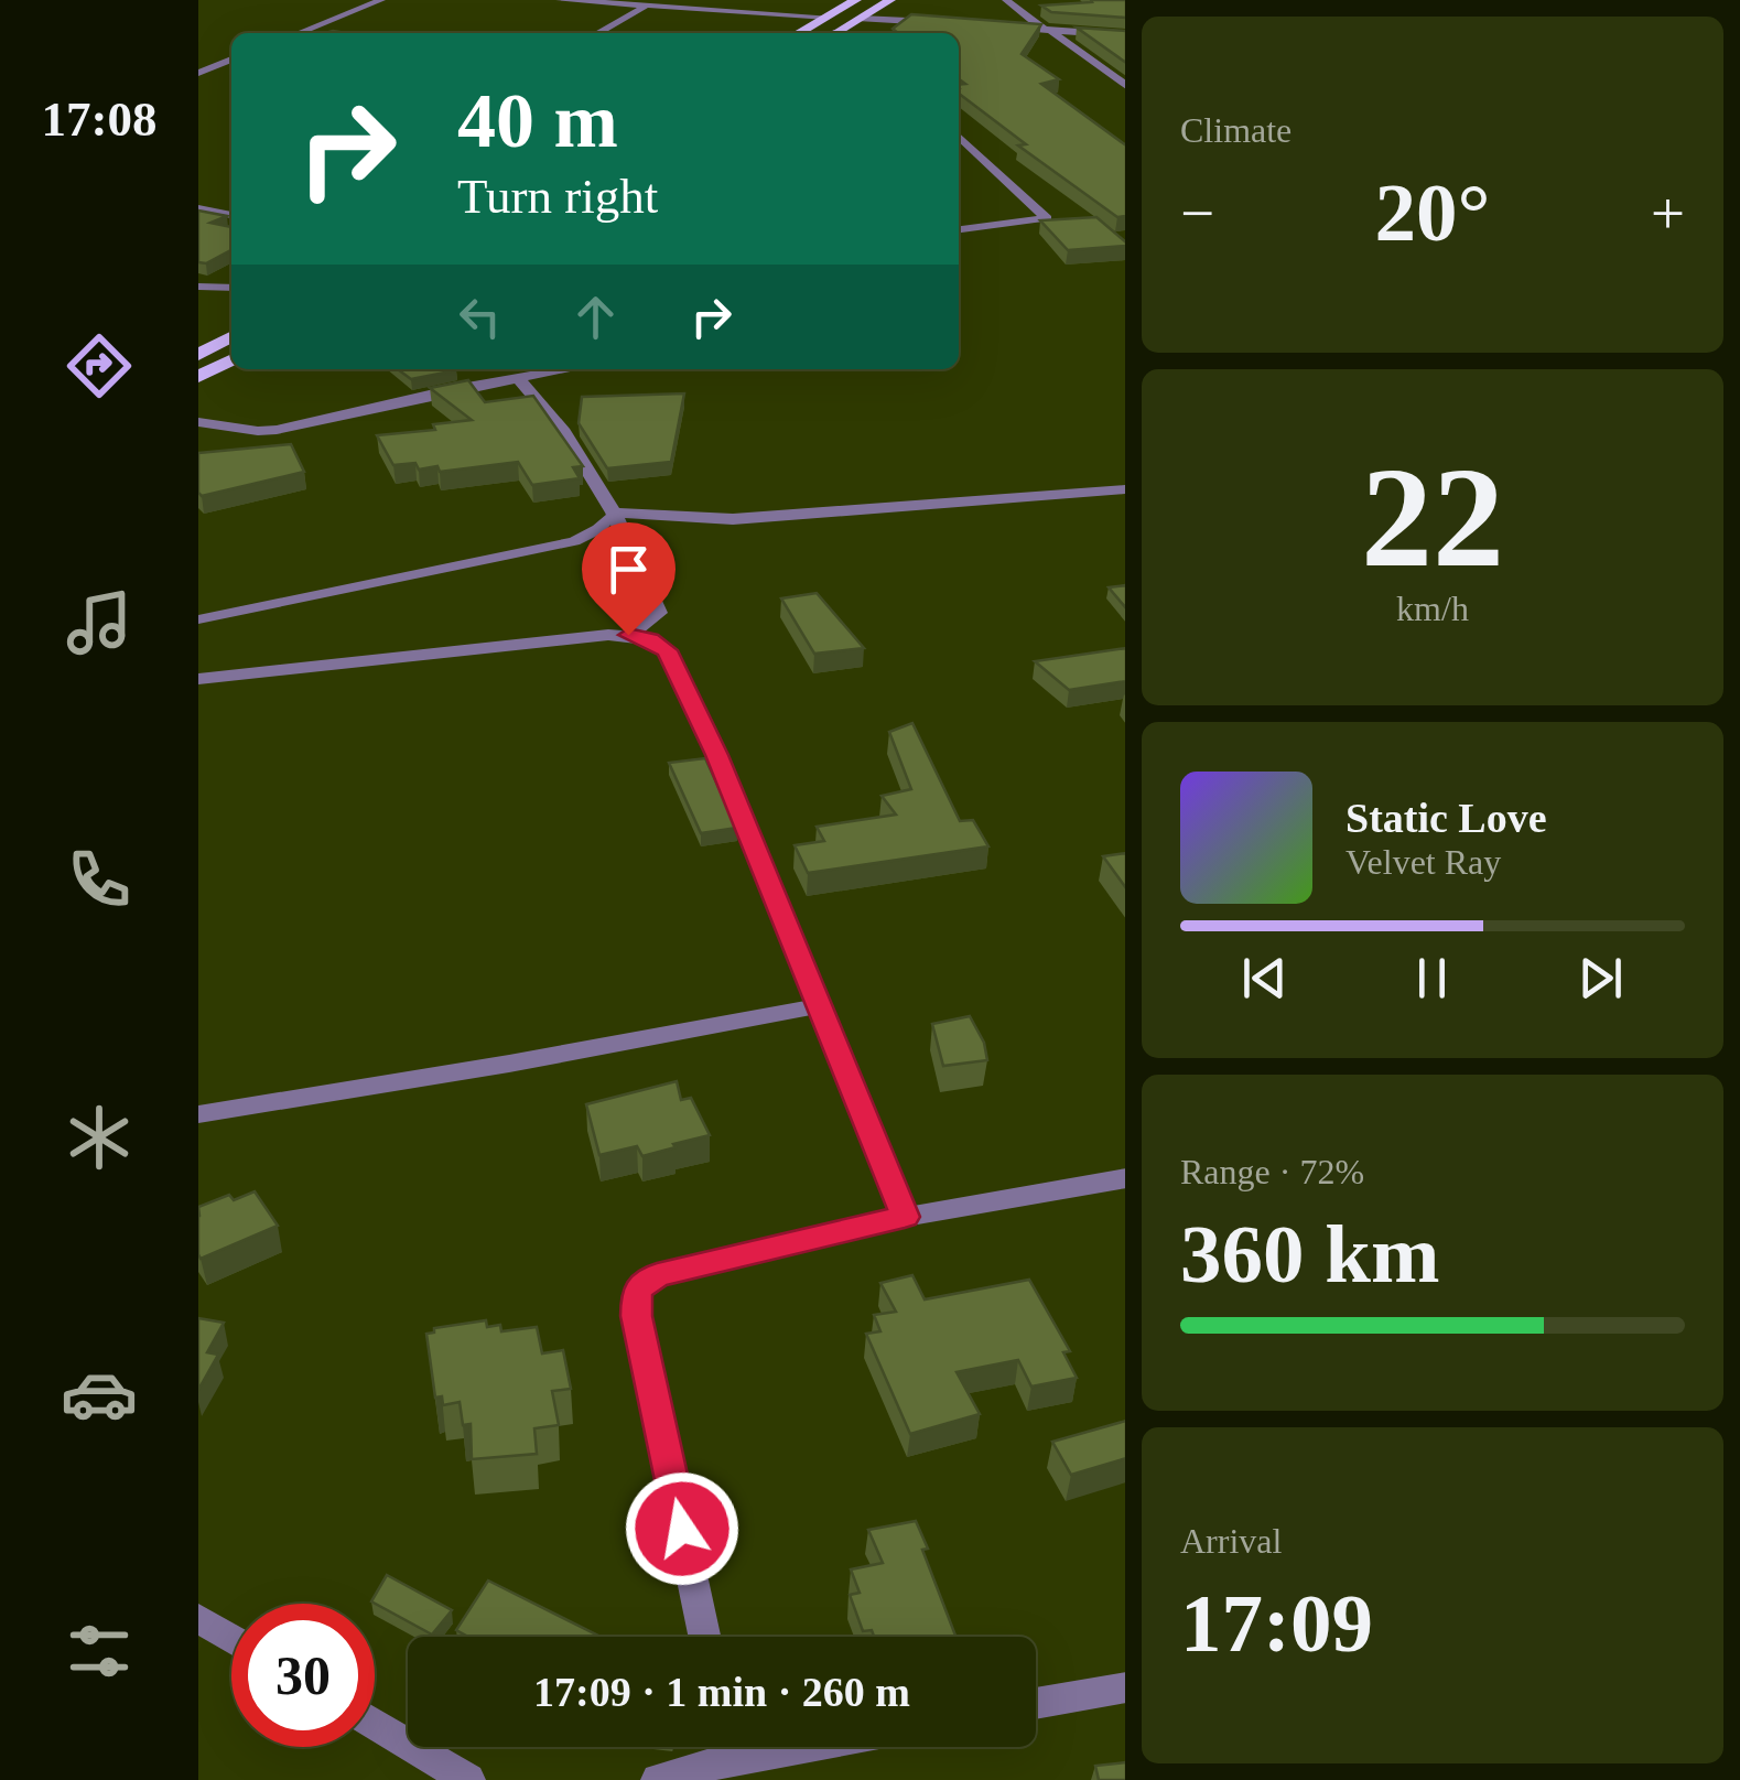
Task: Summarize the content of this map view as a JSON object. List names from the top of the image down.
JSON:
{
  "page": {
    "tabs": "17:08",
    "tile": [
      "Climate",
      ["22", "km/h"],
      ["Range · 72%", "360 km"],
      ["Arrival", "17:09"]
    ],
    "turn": ["40 m", "Turn right"],
    "heat": ["−", "20°", "+"],
    "song": ["Static Love", "Velvet Ray"],
    "limit": "30",
    "trip": "17:09 · 1 min · 260 m"
  }
}
